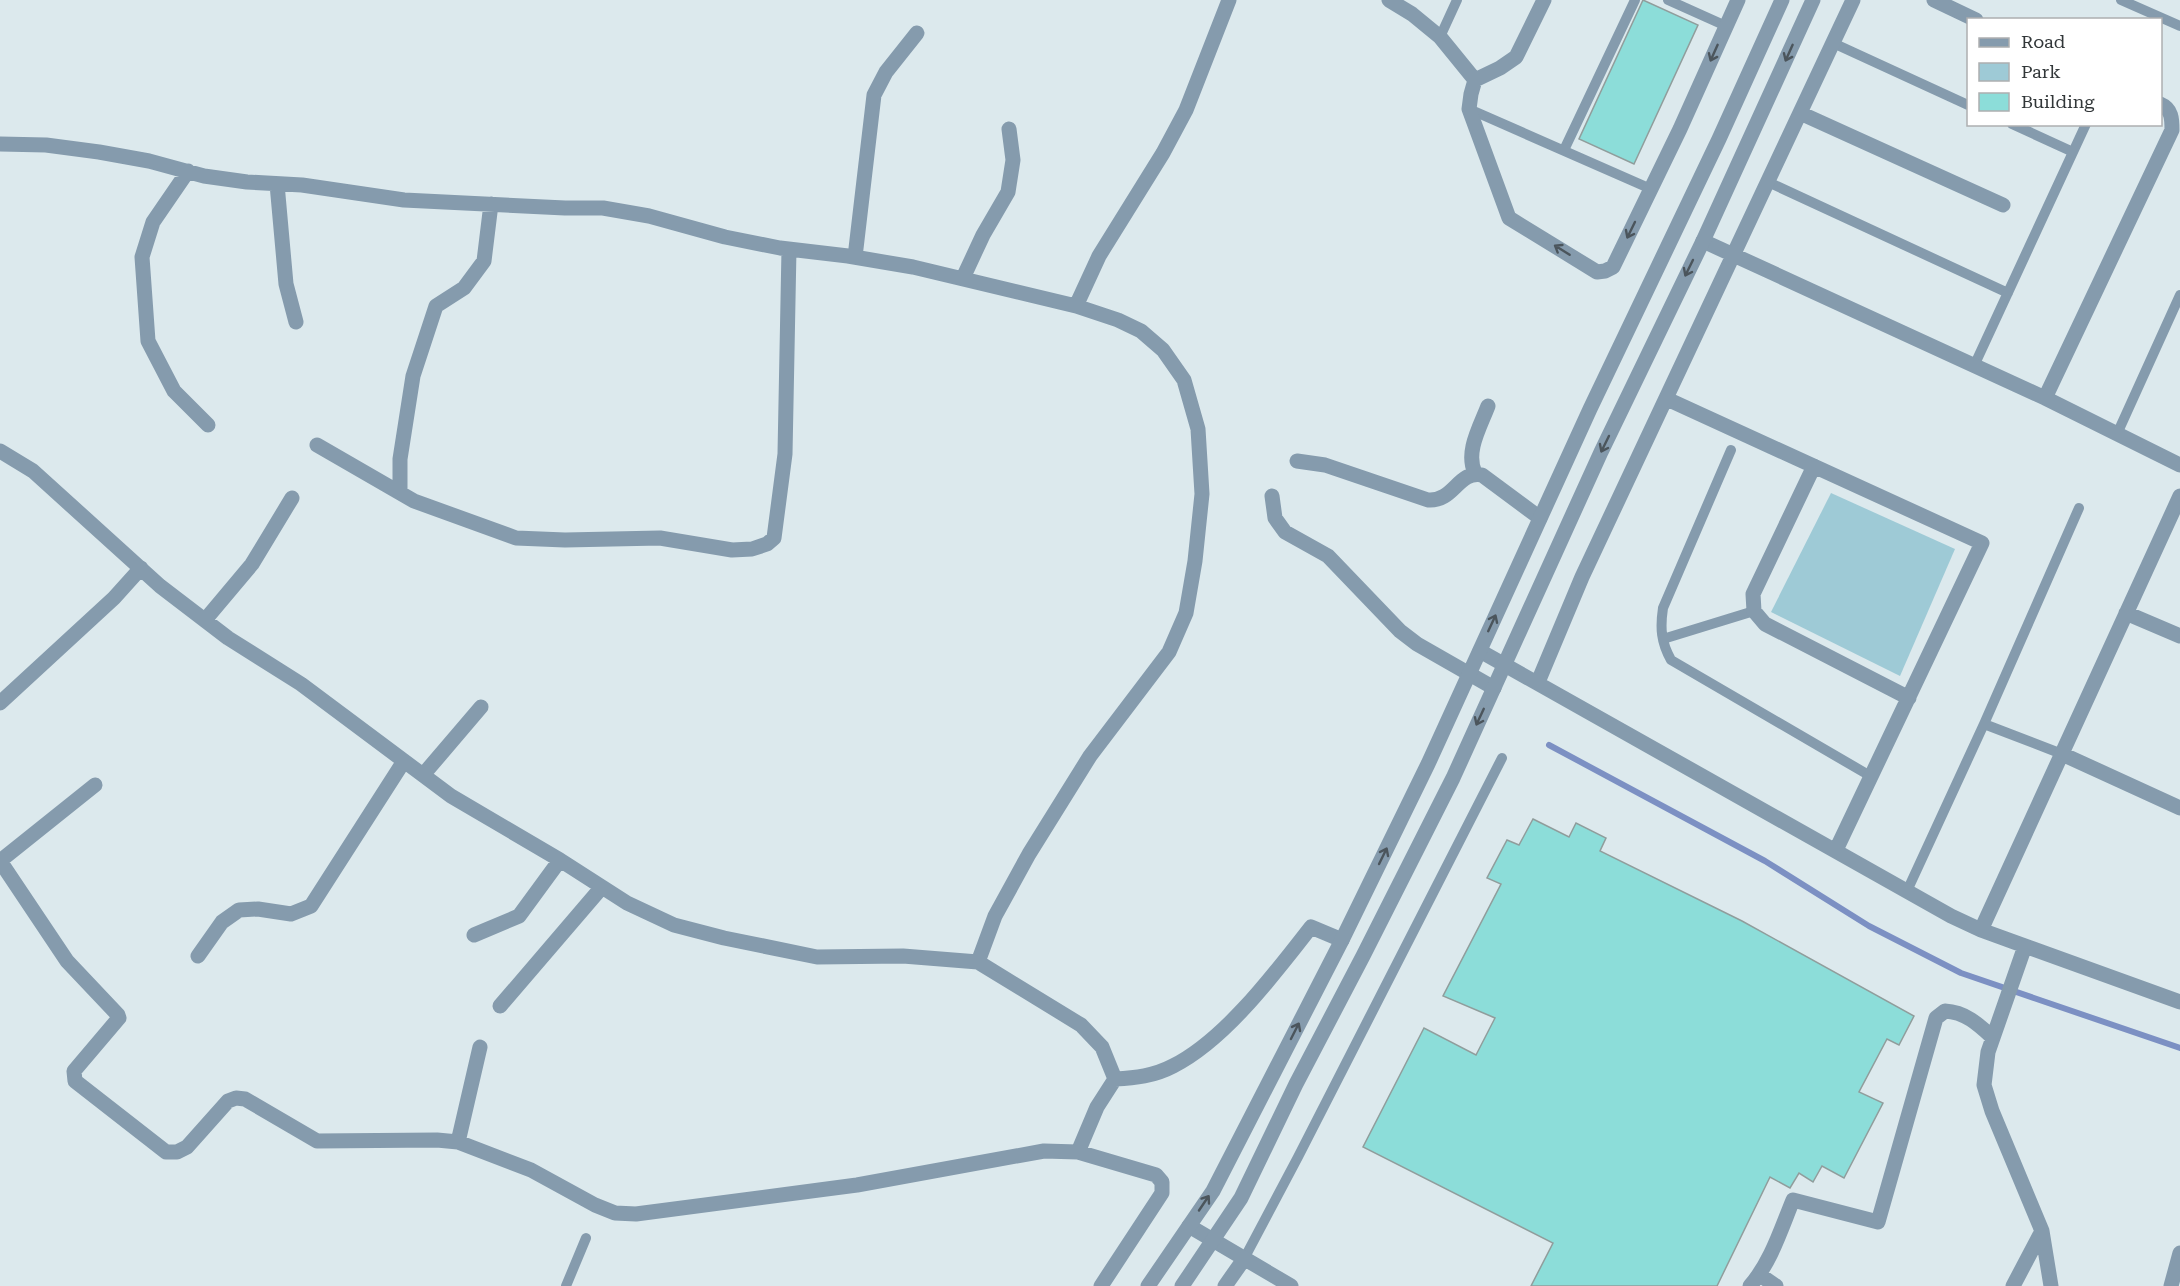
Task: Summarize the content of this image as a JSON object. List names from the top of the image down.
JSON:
{
  "legend": ["Road", "Park", "Building"]
}
